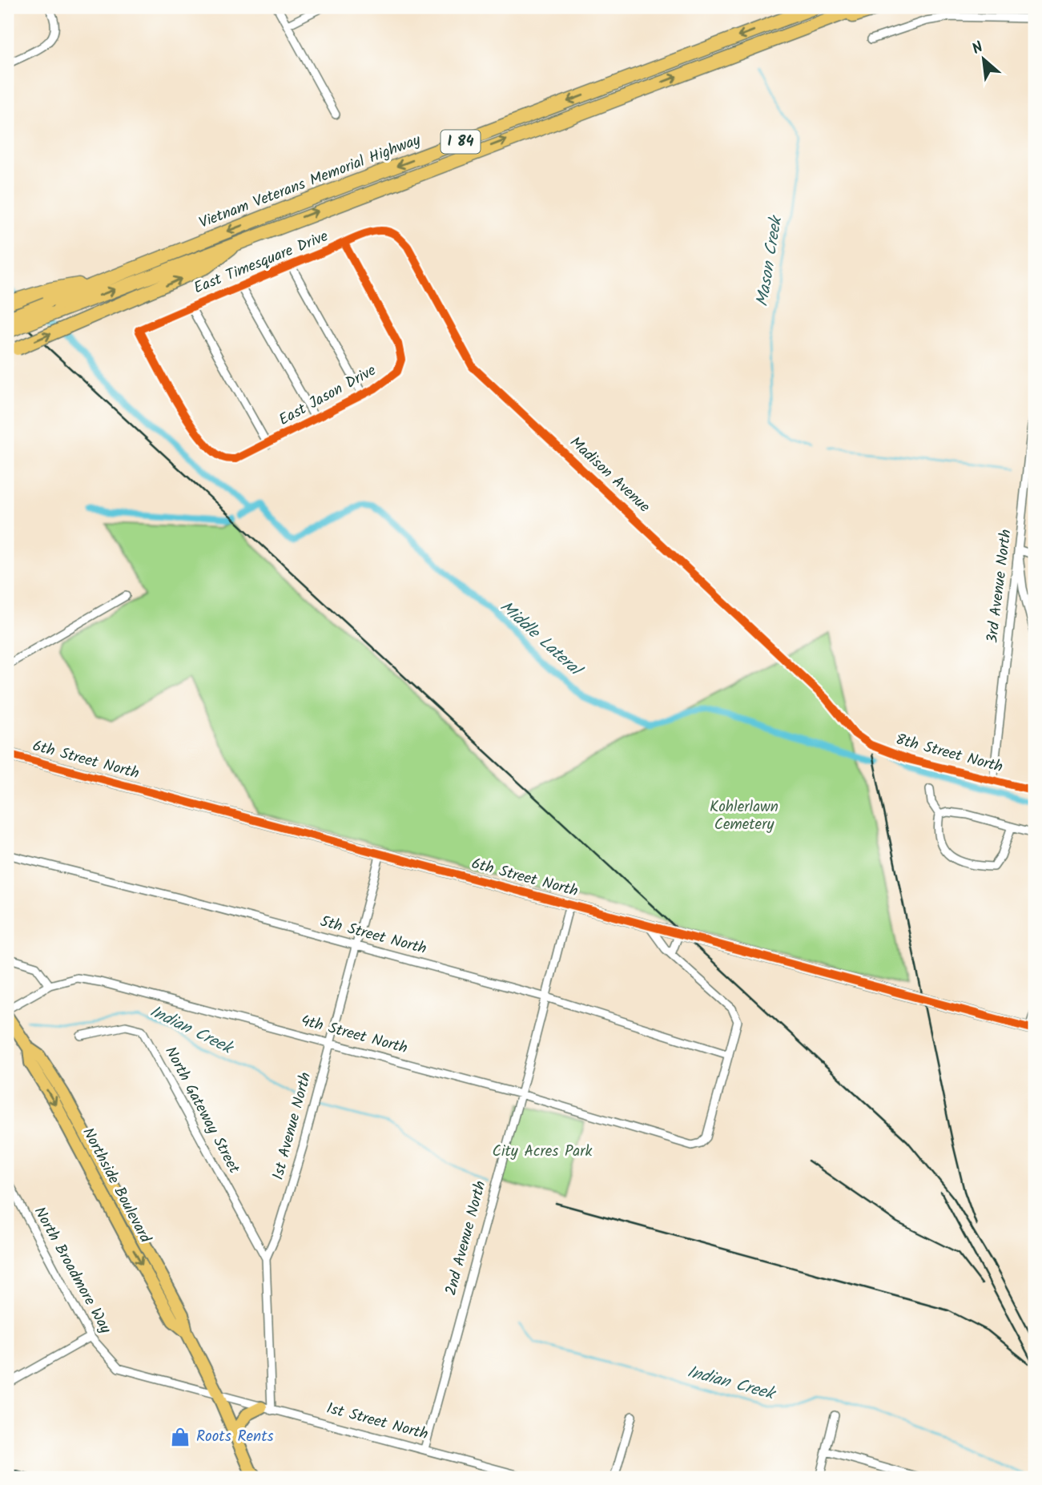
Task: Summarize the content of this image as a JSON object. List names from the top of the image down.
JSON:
{
  "streets": {
    "highway": ["I 84", "Vietnam Veterans Memorial Highway"],
    "main road": ["Northside Boulevard"],
    "street": [
      "East Timesquare Drive",
      "East Jason Drive",
      "Madison Avenue",
      "3rd Avenue North",
      "8th Street North",
      "6th Street North",
      "5th Street North",
      "4th Street North",
      "North Gateway Street",
      "1st Avenue North",
      "2nd Avenue North",
      "North Broadmore Way",
      "1st Street North"
    ]
  },
  "crossings": [
    ["East Timesquare Drive", "East Jason Drive"],
    ["East Timesquare Drive", "Madison Avenue"],
    ["Madison Avenue", "8th Street North"],
    ["3rd Avenue North", "8th Street North"],
    ["6th Street North", "1st Avenue North"],
    ["6th Street North", "2nd Avenue North"],
    ["5th Street North", "4th Street North"],
    ["5th Street North", "1st Avenue North"],
    ["5th Street North", "2nd Avenue North"],
    ["4th Street North", "1st Avenue North"],
    ["4th Street North", "2nd Avenue North"],
    ["North Gateway Street", "1st Avenue North"],
    ["1st Avenue North", "1st Street North"],
    ["Northside Boulevard", "North Broadmore Way"],
    ["Northside Boulevard", "1st Street North"],
    ["2nd Avenue North", "1st Street North"],
    ["North Broadmore Way", "1st Street North"]
  ],
  "water": ["Mason Creek", "Middle Lateral", "Indian Creek"],
  "parks": ["Kohlerlawn Cemetery", "City Acres Park"],
  "places": {
    "shop": ["Roots Rents"]
  },
  "north": "top left"
}
